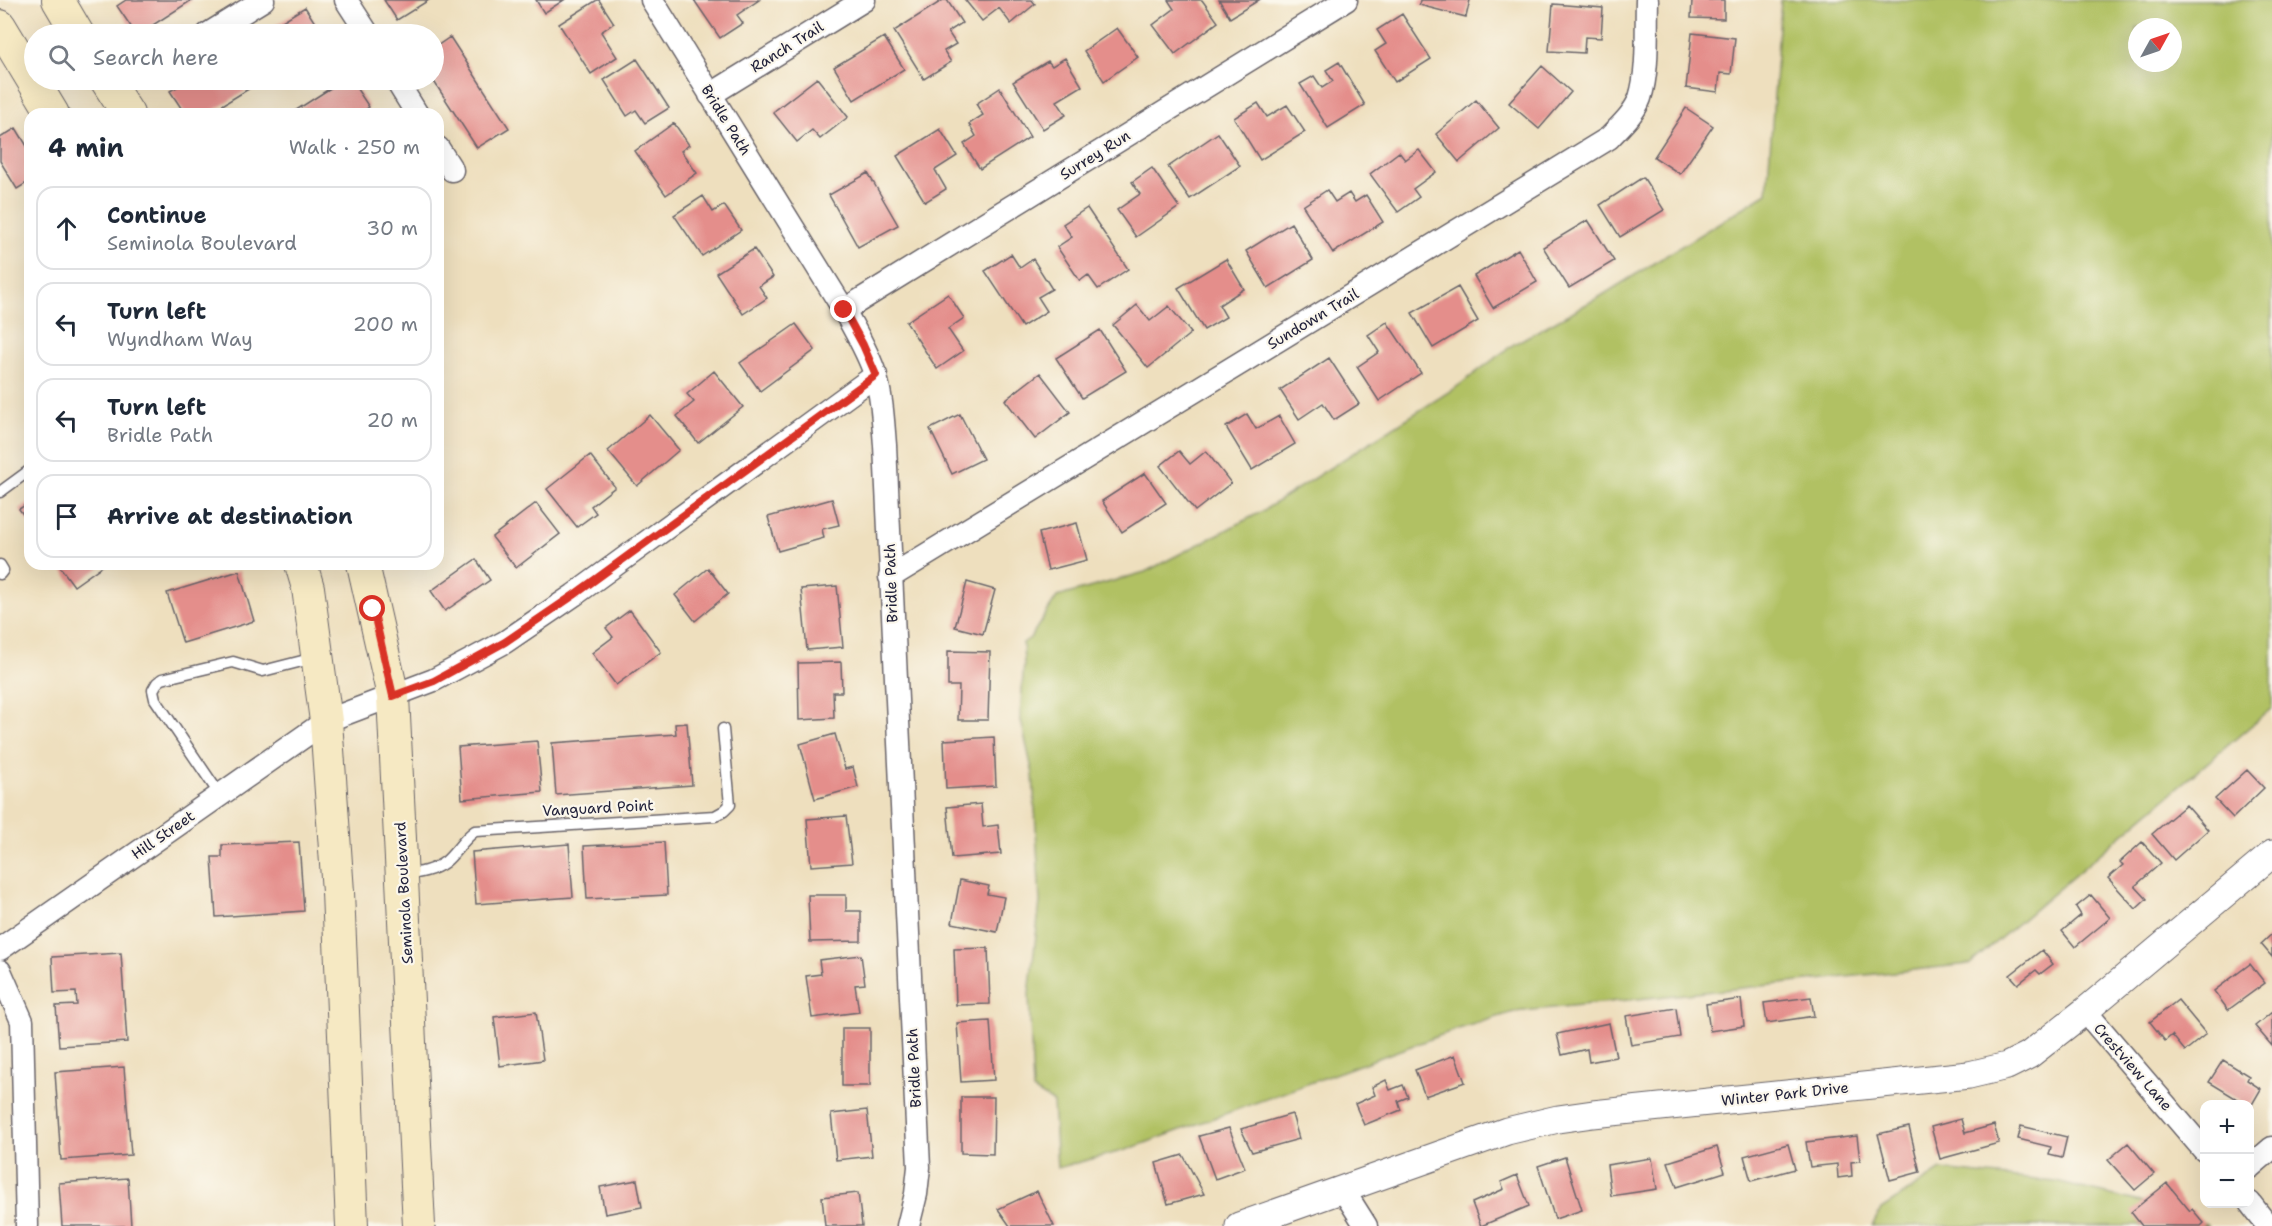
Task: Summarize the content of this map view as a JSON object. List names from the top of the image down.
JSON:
{
  "streets": {
    "main road": ["Seminola Boulevard"],
    "street": [
      "Ranch Trail",
      "Bridle Path",
      "Surrey Run",
      "Sundown Trail",
      "Hill Street",
      "Crestview Lane",
      "Winter Park Drive"
    ],
    "lane": ["Vanguard Point"]
  },
  "crossings": [
    ["Ranch Trail", "Bridle Path"],
    ["Bridle Path", "Surrey Run"],
    ["Bridle Path", "Sundown Trail"],
    ["Bridle Path", "Hill Street"],
    ["Vanguard Point", "Seminola Boulevard"],
    ["Hill Street", "Seminola Boulevard"],
    ["Crestview Lane", "Winter Park Drive"]
  ],
  "north": "top right",
  "page": {
    "search": "Search here",
    "heading": ["4 min", "Walk · 250 m"],
    "list": [
      ["Continue", "Seminola Boulevard", "30 m"],
      ["Turn left", "Wyndham Way", "200 m"],
      ["Turn left", "Bridle Path", "20 m"],
      "Arrive at destination"
    ],
    "map_buttons": ["+", "−"]
  }
}
